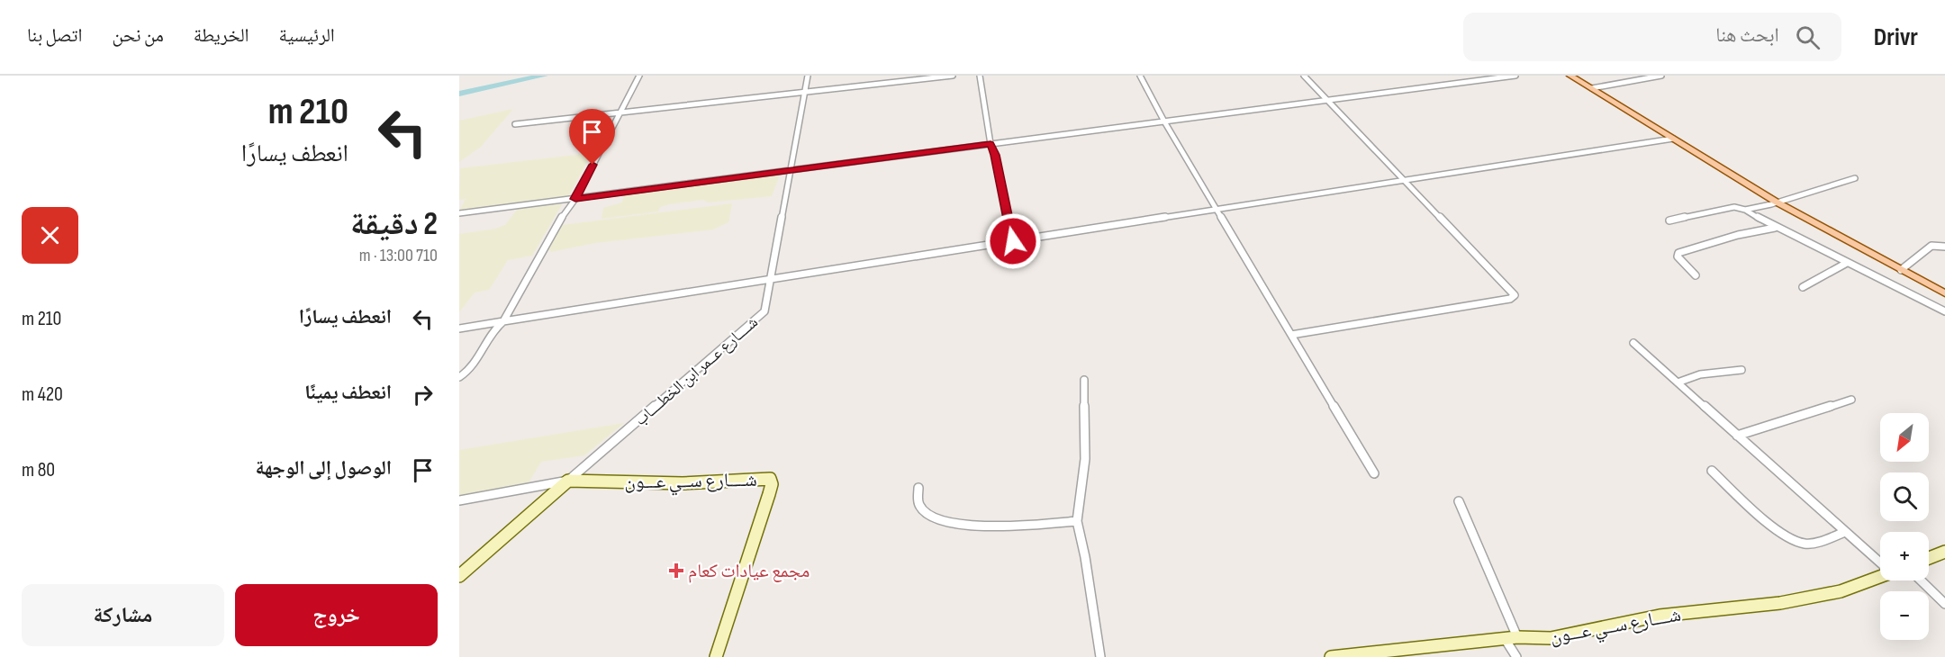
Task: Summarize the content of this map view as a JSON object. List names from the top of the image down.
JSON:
{
  "streets": {
    "street": ["شــــارع عــمر ابن الخطــــاب", "شــــارع ســي عـــون"]
  },
  "crossings": [
    ["شــــارع عــمر ابن الخطــــاب", "شــــارع ســي عـــون"]
  ],
  "places": {
    "health": ["مجمع عيادات كعام"]
  },
  "north": "bottom left",
  "page": {
    "header": "Drivr",
    "search": "ابحث هنا",
    "nav": [
      "الرئيسية",
      "الخريطة",
      "من نحن",
      "اتصل بنا"
    ],
    "turn": ["210 m", "انعطف يسارًا"],
    "heading": ["2 دقيقة", "710 m · 13:00"],
    "list": [
      {
        "name": "انعطف يسارًا",
        "value": "210 m"
      },
      {
        "name": "انعطف يمينًا",
        "value": "420 m"
      },
      {
        "name": "الوصول إلى الوجهة",
        "value": "80 m"
      }
    ],
    "map_buttons": ["+", "−"],
    "buttons": ["خروج", "مشاركة"]
  }
}
